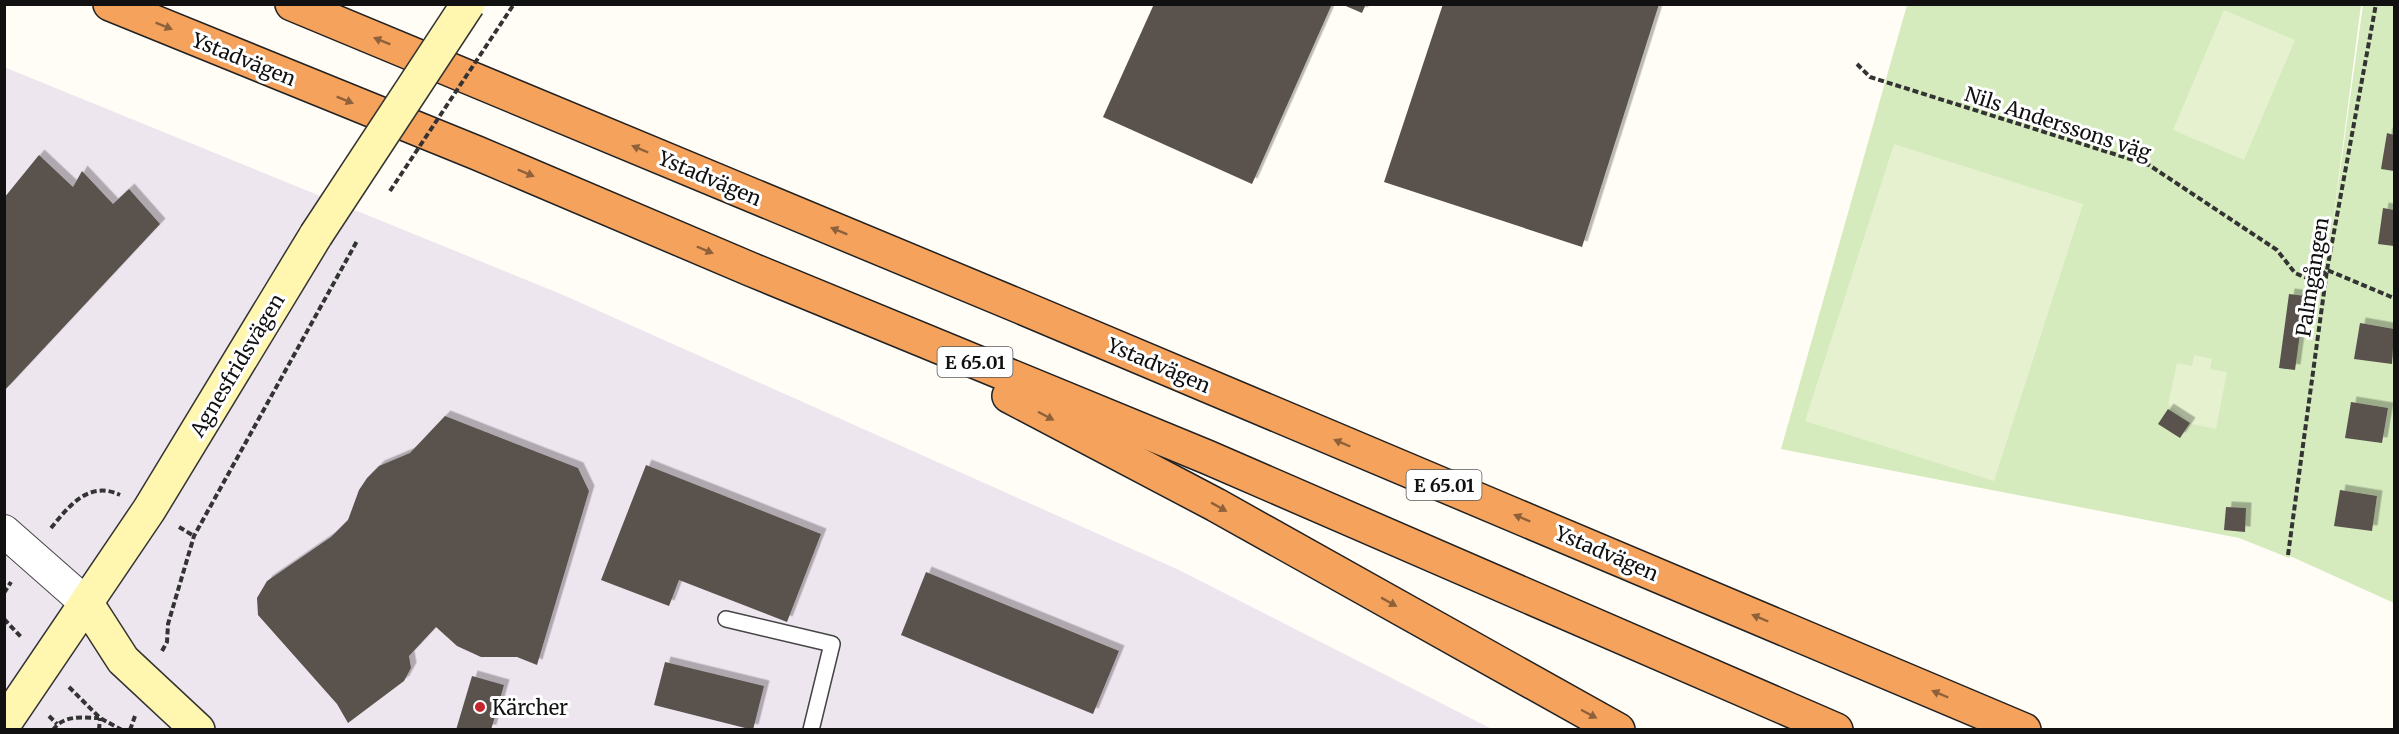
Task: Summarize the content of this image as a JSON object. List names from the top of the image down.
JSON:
{
  "streets": {
    "highway": ["Ystadvägen", "E 65.01"],
    "main road": ["Agnesfridsvägen"],
    "path": ["Nils Anderssons väg", "Palmgången"]
  },
  "crossings": [
    ["Nils Anderssons väg", "Palmgången"]
  ],
  "places": ["Kärcher"]
}
